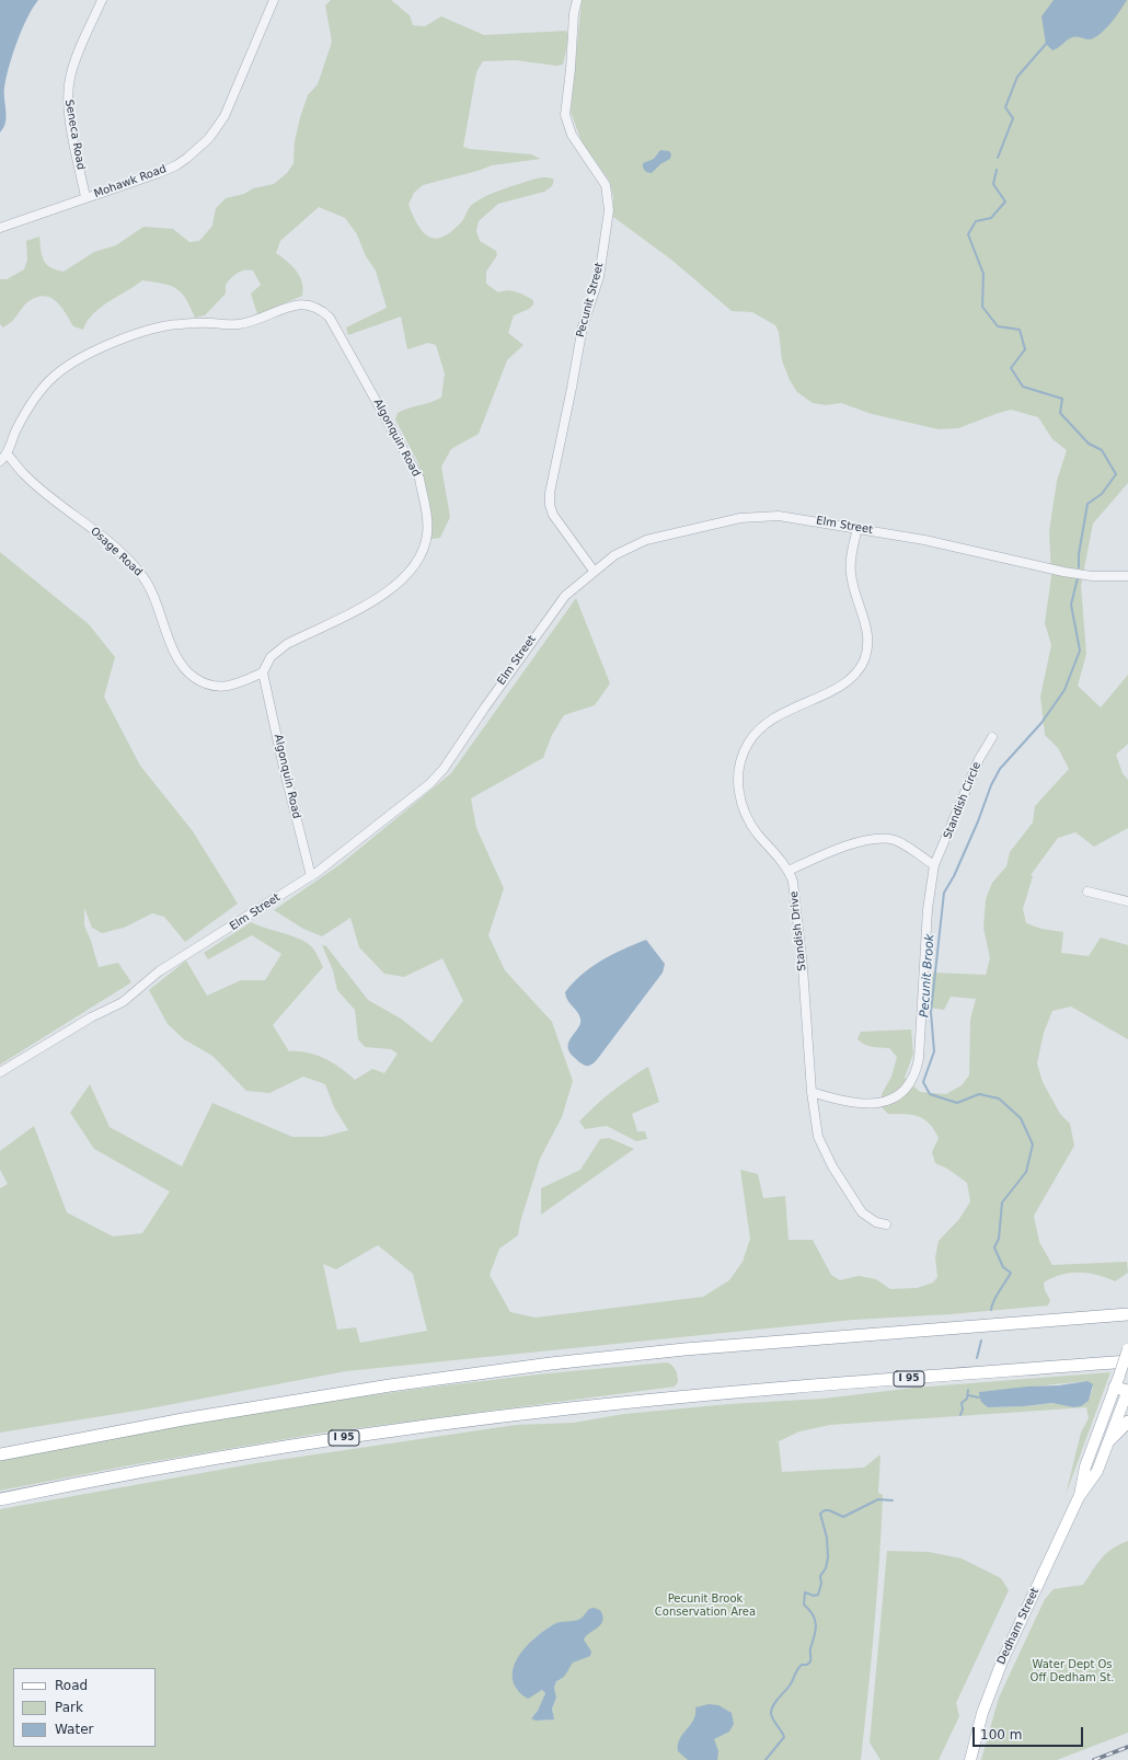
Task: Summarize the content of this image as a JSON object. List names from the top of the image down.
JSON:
{
  "streets": {
    "highway": ["I 95"],
    "main road": ["Dedham Street"],
    "street": [
      "Seneca Road",
      "Mohawk Road",
      "Pecunit Street",
      "Algonquin Road",
      "Elm Street",
      "Osage Road",
      "Standish Circle",
      "Standish Drive"
    ]
  },
  "crossings": [
    ["Seneca Road", "Mohawk Road"],
    ["Pecunit Street", "Elm Street"],
    ["Algonquin Road", "Elm Street"],
    ["Algonquin Road", "Osage Road"],
    ["Elm Street", "Standish Drive"]
  ],
  "water": ["Pecunit Brook"],
  "parks": ["Pecunit Brook Conservation Area", "Water Dept Os Off Dedham St."],
  "legend": ["Road", "Park", "Water"],
  "scale_bar": "100 m"
}
